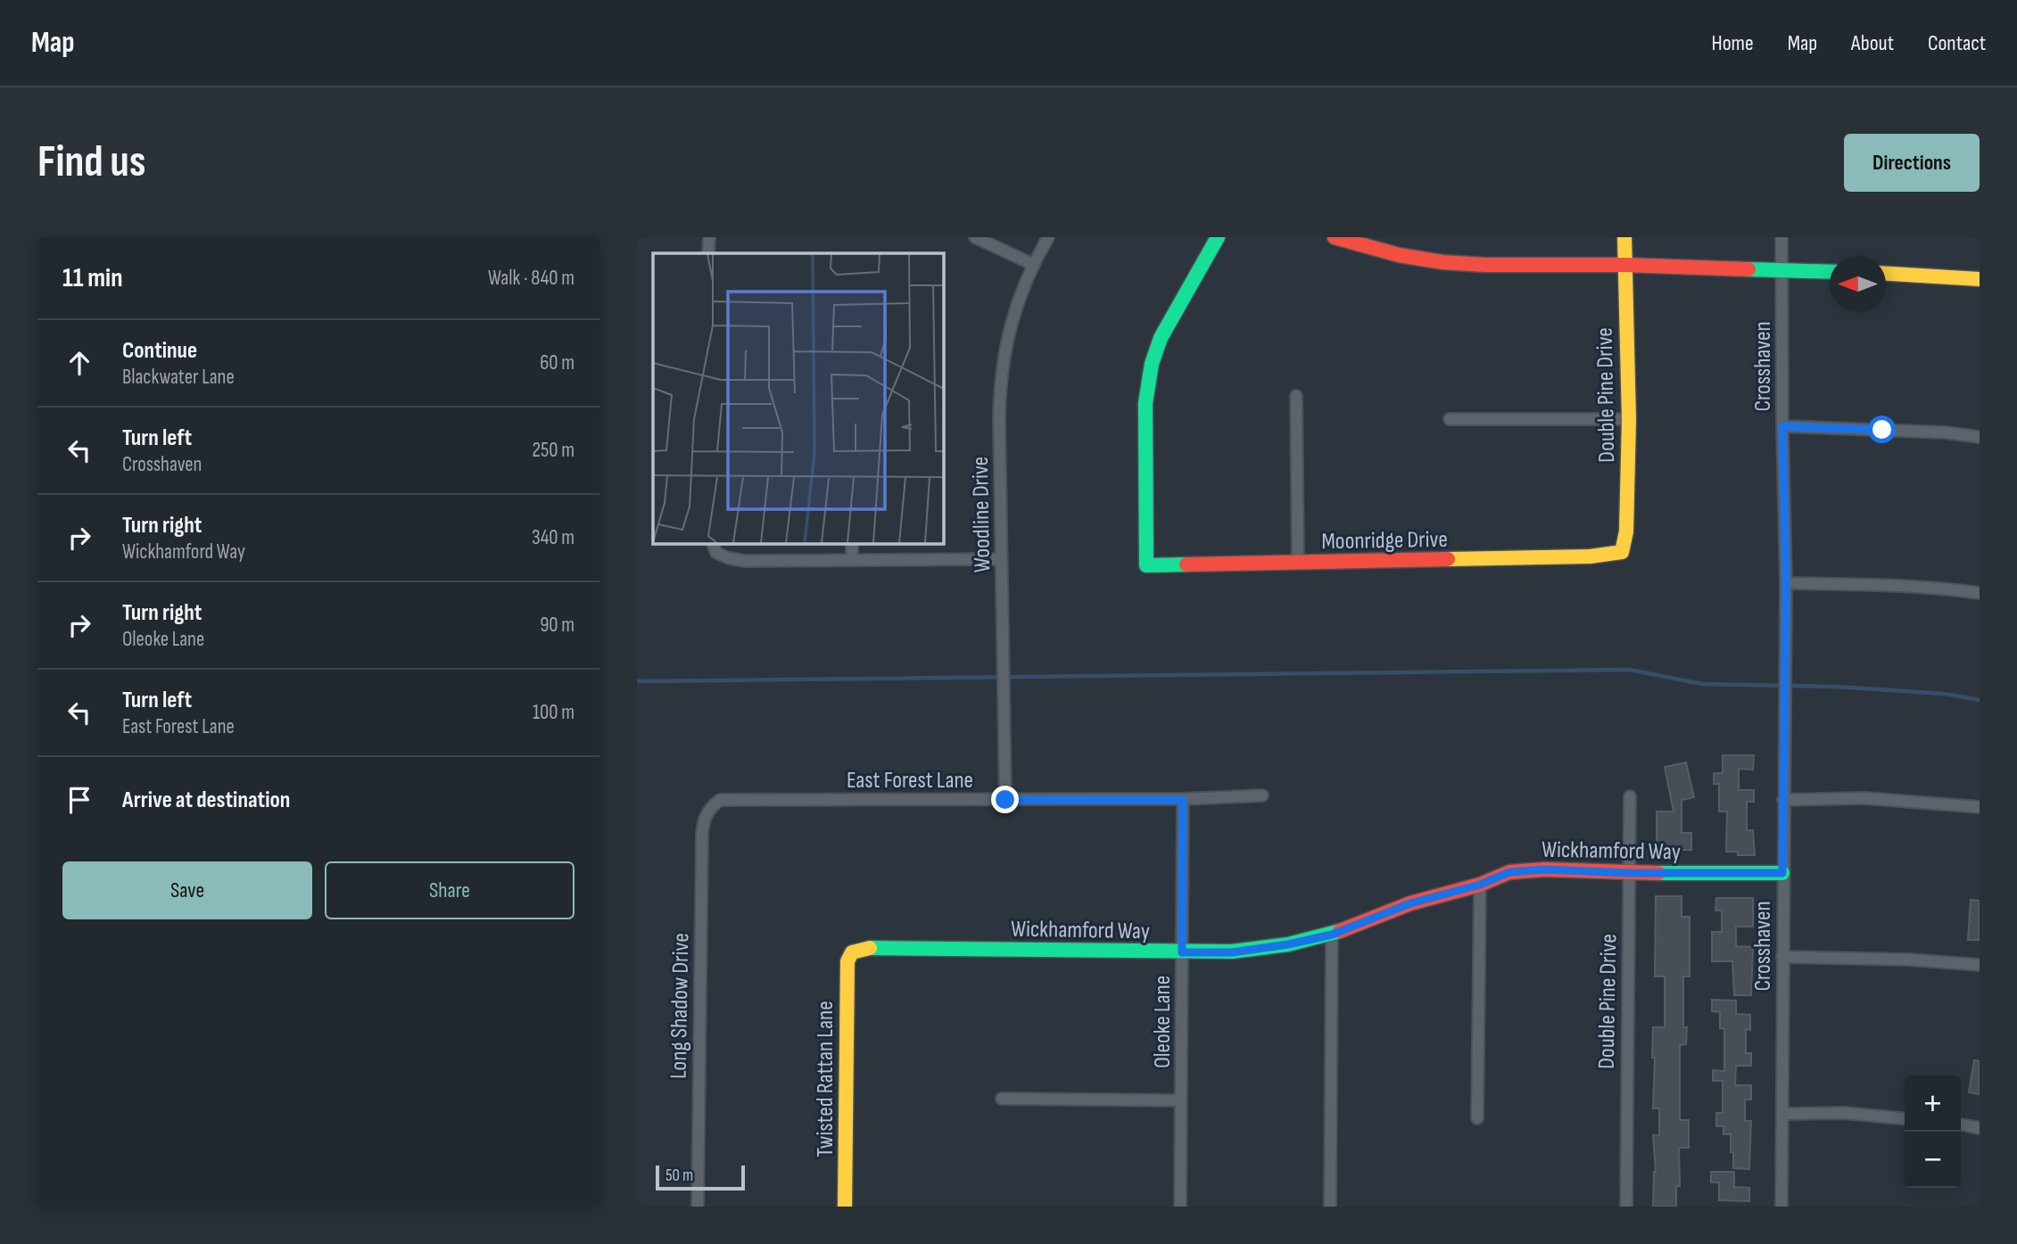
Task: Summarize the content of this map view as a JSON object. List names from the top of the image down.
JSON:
{
  "streets": {
    "street": [
      "Crosshaven",
      "Double Pine Drive",
      "Woodline Drive",
      "Moonridge Drive",
      "East Forest Lane",
      "Wickhamford Way",
      "Long Shadow Drive",
      "Oleoke Lane",
      "Twisted Rattan Lane"
    ]
  },
  "crossings": [
    ["Crosshaven", "Wickhamford Way"],
    ["Double Pine Drive", "Moonridge Drive"],
    ["Double Pine Drive", "Wickhamford Way"],
    ["Woodline Drive", "East Forest Lane"],
    ["East Forest Lane", "Long Shadow Drive"],
    ["East Forest Lane", "Oleoke Lane"],
    ["Wickhamford Way", "Oleoke Lane"],
    ["Wickhamford Way", "Twisted Rattan Lane"]
  ],
  "scale_bar": "50 m",
  "north": "left",
  "page": {
    "header": "Map",
    "nav": [
      "Home",
      "Map",
      "About",
      "Contact"
    ],
    "buttons": [
      "Directions",
      ["Save", "Share"]
    ],
    "title": "Find us",
    "heading": ["11 min", "Walk · 840 m"],
    "list": [
      ["Continue", "Blackwater Lane", "60 m"],
      ["Turn left", "Crosshaven", "250 m"],
      ["Turn right", "Wickhamford Way", "340 m"],
      ["Turn right", "Oleoke Lane", "90 m"],
      ["Turn left", "East Forest Lane", "100 m"],
      "Arrive at destination"
    ],
    "map_buttons": ["+", "−"],
    "scale": "50 m"
  }
}
